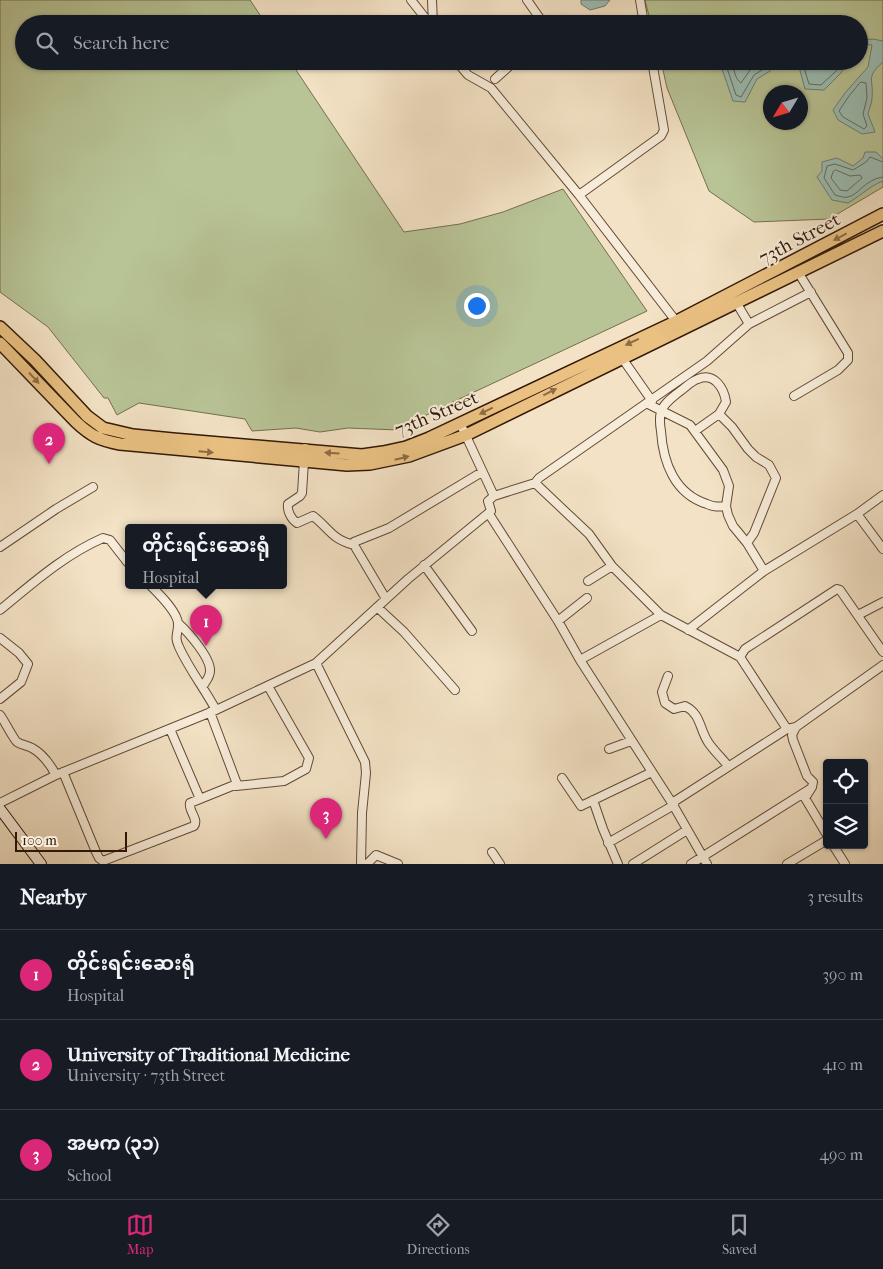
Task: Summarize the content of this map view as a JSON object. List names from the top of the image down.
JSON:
{
  "streets": {
    "main road": ["73th Street"]
  },
  "scale_bar": "100 m",
  "north": "bottom left",
  "page": {
    "search": "Search here",
    "pins": ["2", "1", "3"],
    "popup": ["တိုင်းရင်းဆေးရုံ", "Hospital"],
    "scale": "100 m",
    "heading": ["Nearby", "3 results"],
    "list": [
      {
        "mark": "1",
        "name": "တိုင်းရင်းဆေးရုံ",
        "note": "Hospital",
        "value": "390 m"
      },
      {
        "mark": "2",
        "name": "University of Traditional Medicine",
        "note": "University · 73th Street",
        "value": "410 m"
      },
      {
        "mark": "3",
        "name": "အမက (၃၁)",
        "note": "School",
        "value": "490 m"
      }
    ],
    "nav": ["Map", "Directions", "Saved"]
  }
}
